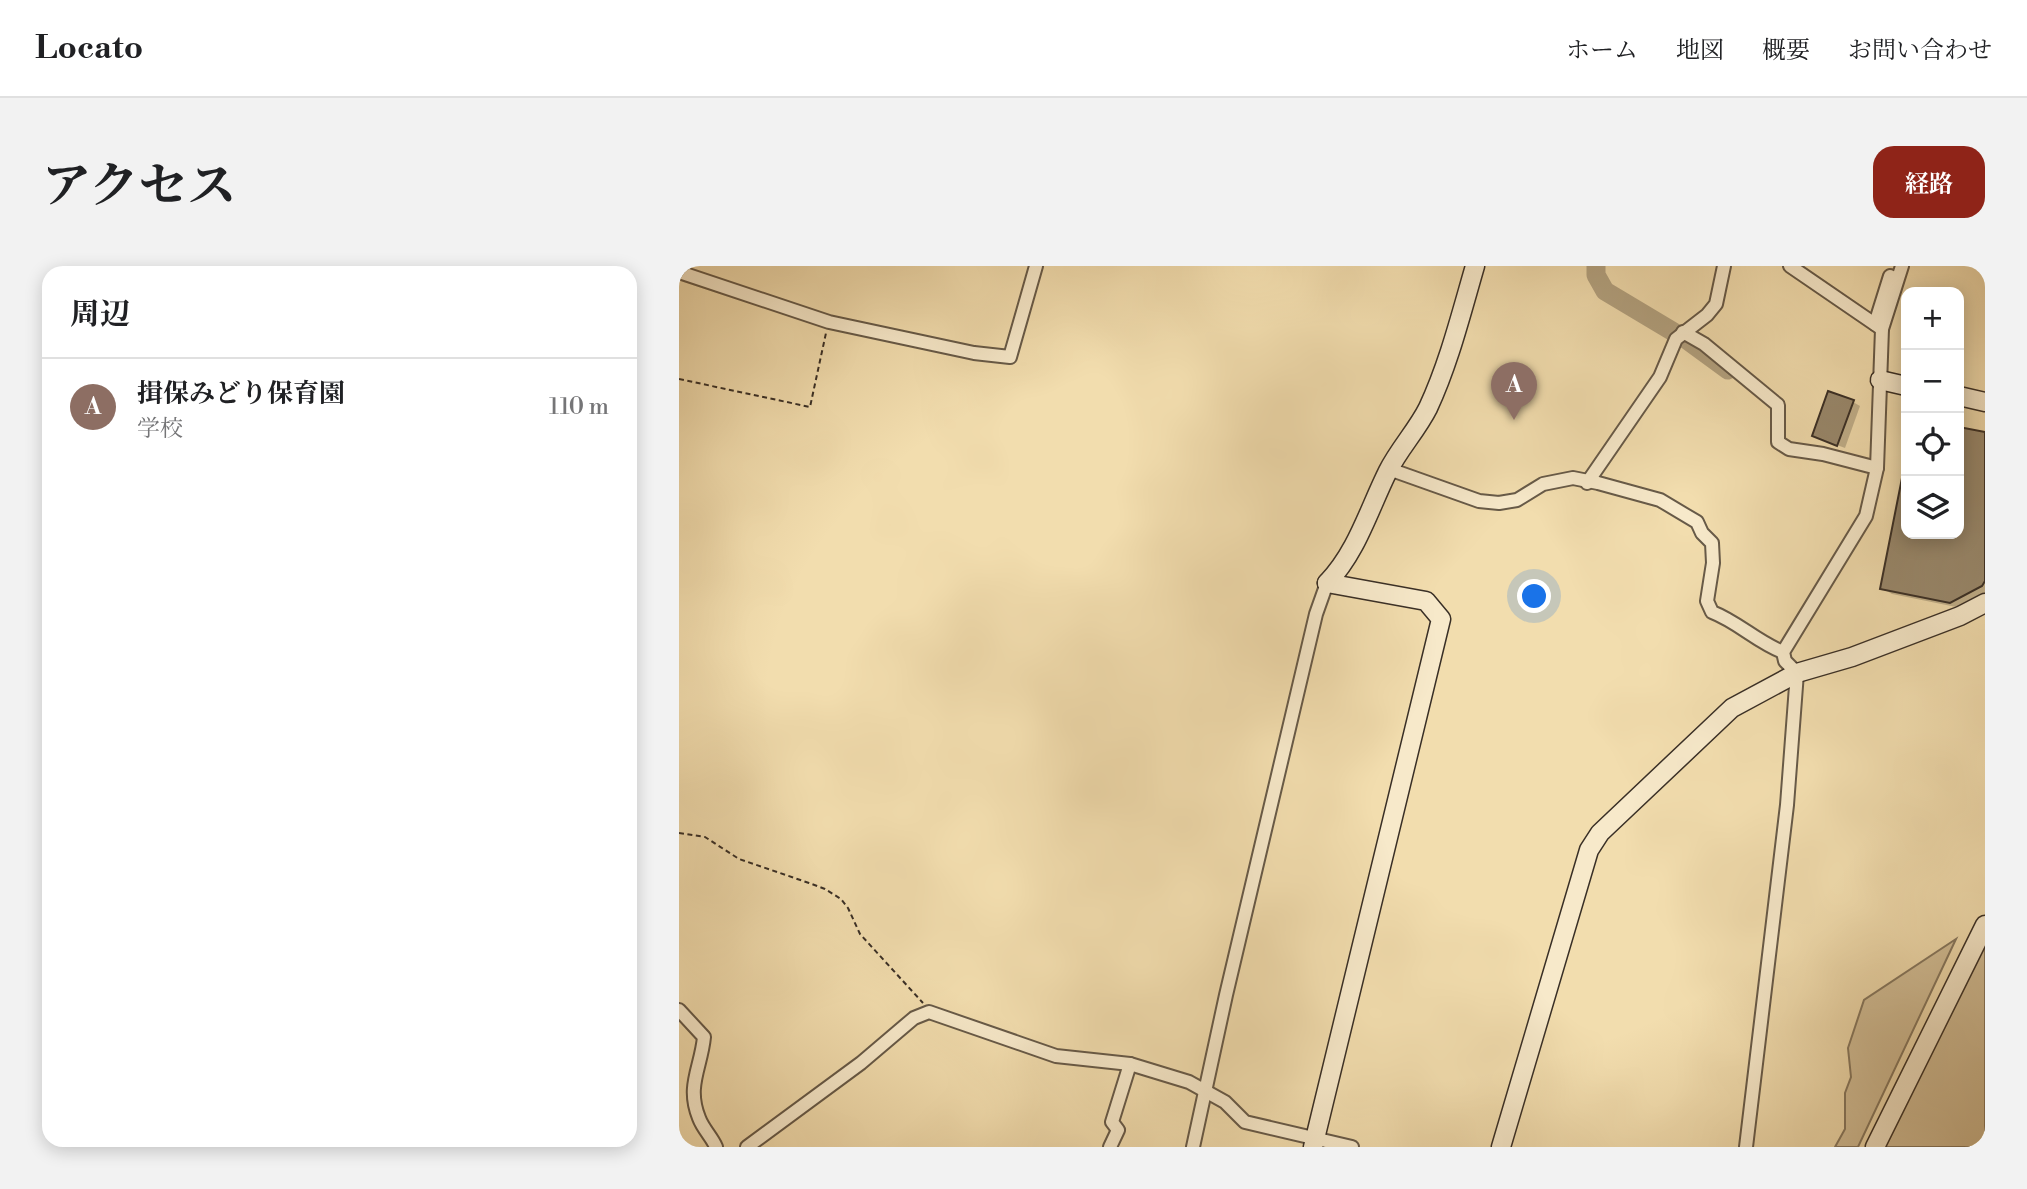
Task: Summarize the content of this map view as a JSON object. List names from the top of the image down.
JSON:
{
  "page": {
    "header": "Locato",
    "nav": [
      "ホーム",
      "地図",
      "概要",
      "お問い合わせ"
    ],
    "title": "アクセス",
    "buttons": "経路",
    "heading": "周辺",
    "map_buttons": ["+", "−"],
    "list": [
      {
        "mark": "A",
        "name": "揖保みどり保育園",
        "note": "学校",
        "value": "110 m"
      }
    ],
    "pins": "A"
  }
}
